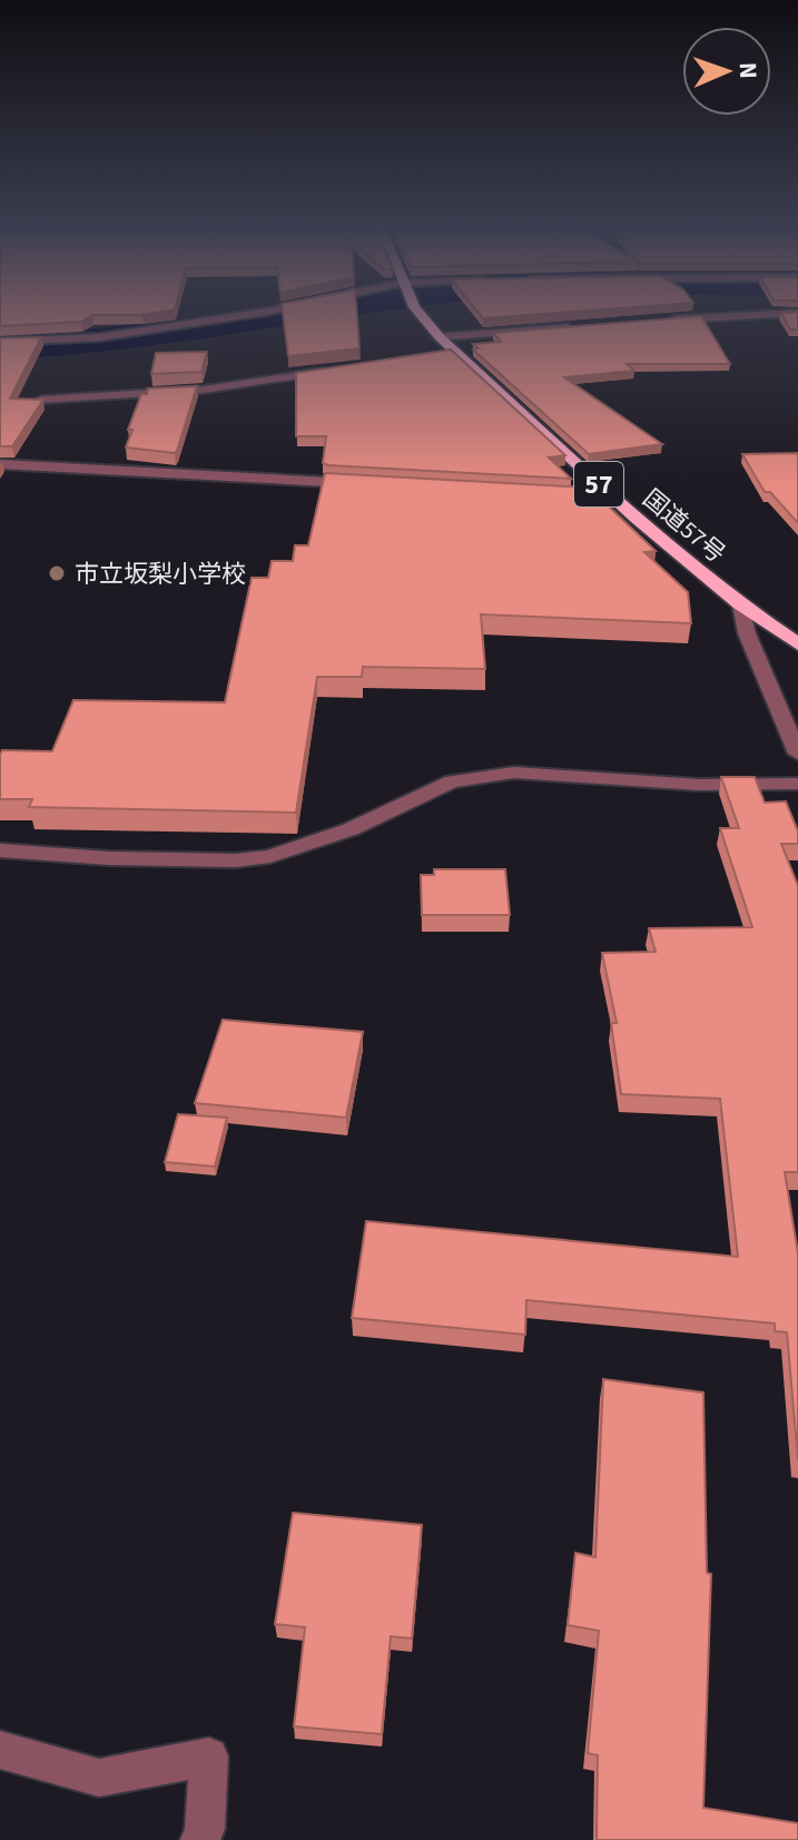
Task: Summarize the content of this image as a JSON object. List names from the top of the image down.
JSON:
{
  "streets": {
    "highway": ["57", "国道57号"]
  },
  "places": ["市立坂梨小学校"],
  "north": "right"
}
